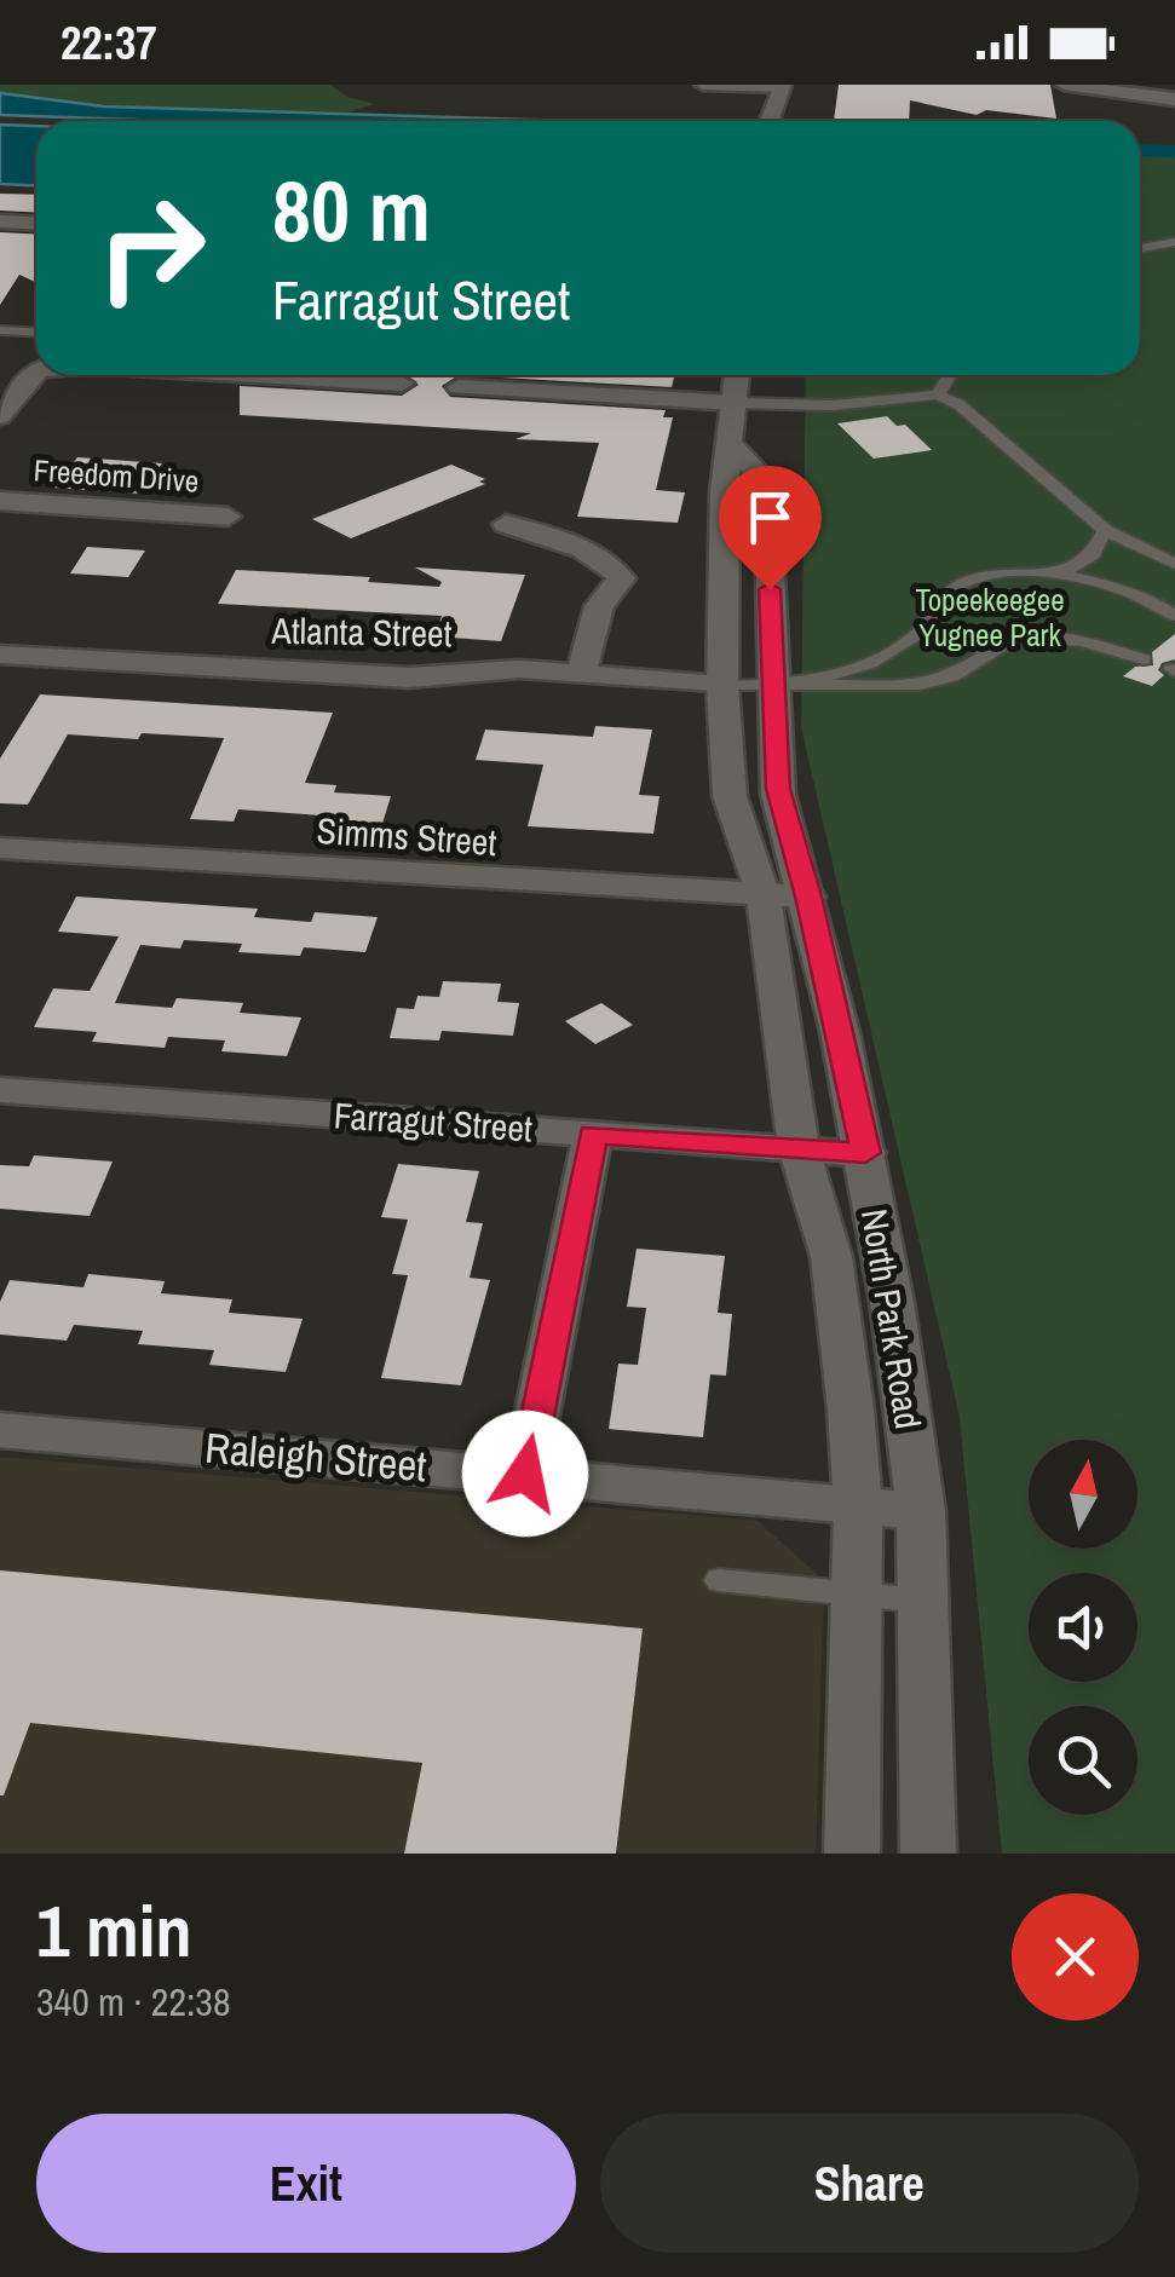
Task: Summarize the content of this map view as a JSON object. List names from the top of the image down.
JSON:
{
  "streets": {
    "street": [
      "Freedom Drive",
      "Atlanta Street",
      "Simms Street",
      "Farragut Street",
      "North Park Road",
      "Raleigh Street"
    ]
  },
  "crossings": [
    ["Atlanta Street", "North Park Road"],
    ["Simms Street", "North Park Road"],
    ["Farragut Street", "North Park Road"],
    ["North Park Road", "Raleigh Street"]
  ],
  "parks": ["Topeekeegee Yugnee Park"],
  "north": "top",
  "page": {
    "status": "22:37",
    "turn": ["80 m", "Farragut Street"],
    "heading": ["1 min", "340 m · 22:38"],
    "buttons": ["Exit", "Share"]
  }
}
